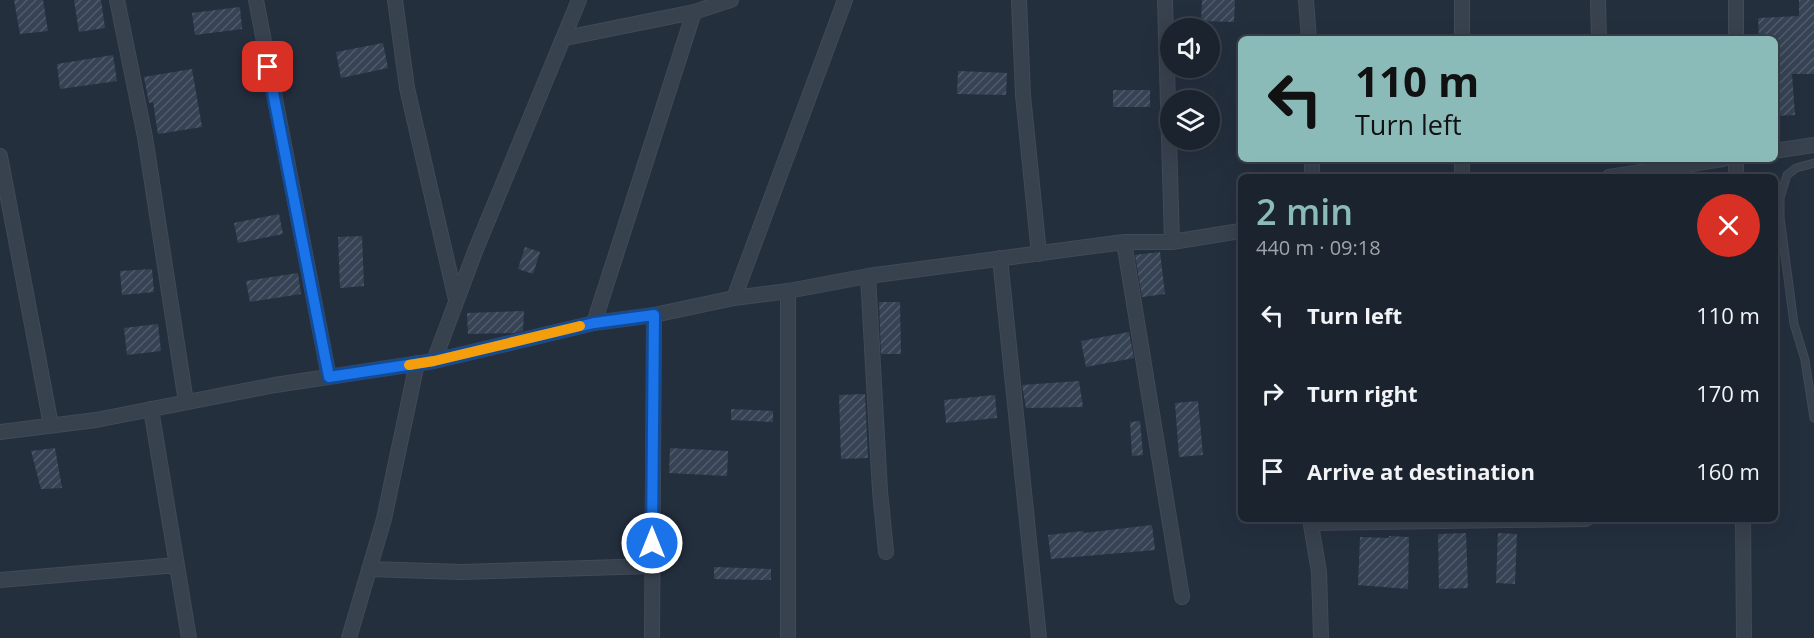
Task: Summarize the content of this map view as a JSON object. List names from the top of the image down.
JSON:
{
  "page": {
    "turn": ["110 m", "Turn left"],
    "heading": ["2 min", "440 m · 09:18"],
    "list": [
      {
        "name": "Turn left",
        "value": "110 m"
      },
      {
        "name": "Turn right",
        "value": "170 m"
      },
      {
        "name": "Arrive at destination",
        "value": "160 m"
      }
    ]
  }
}
